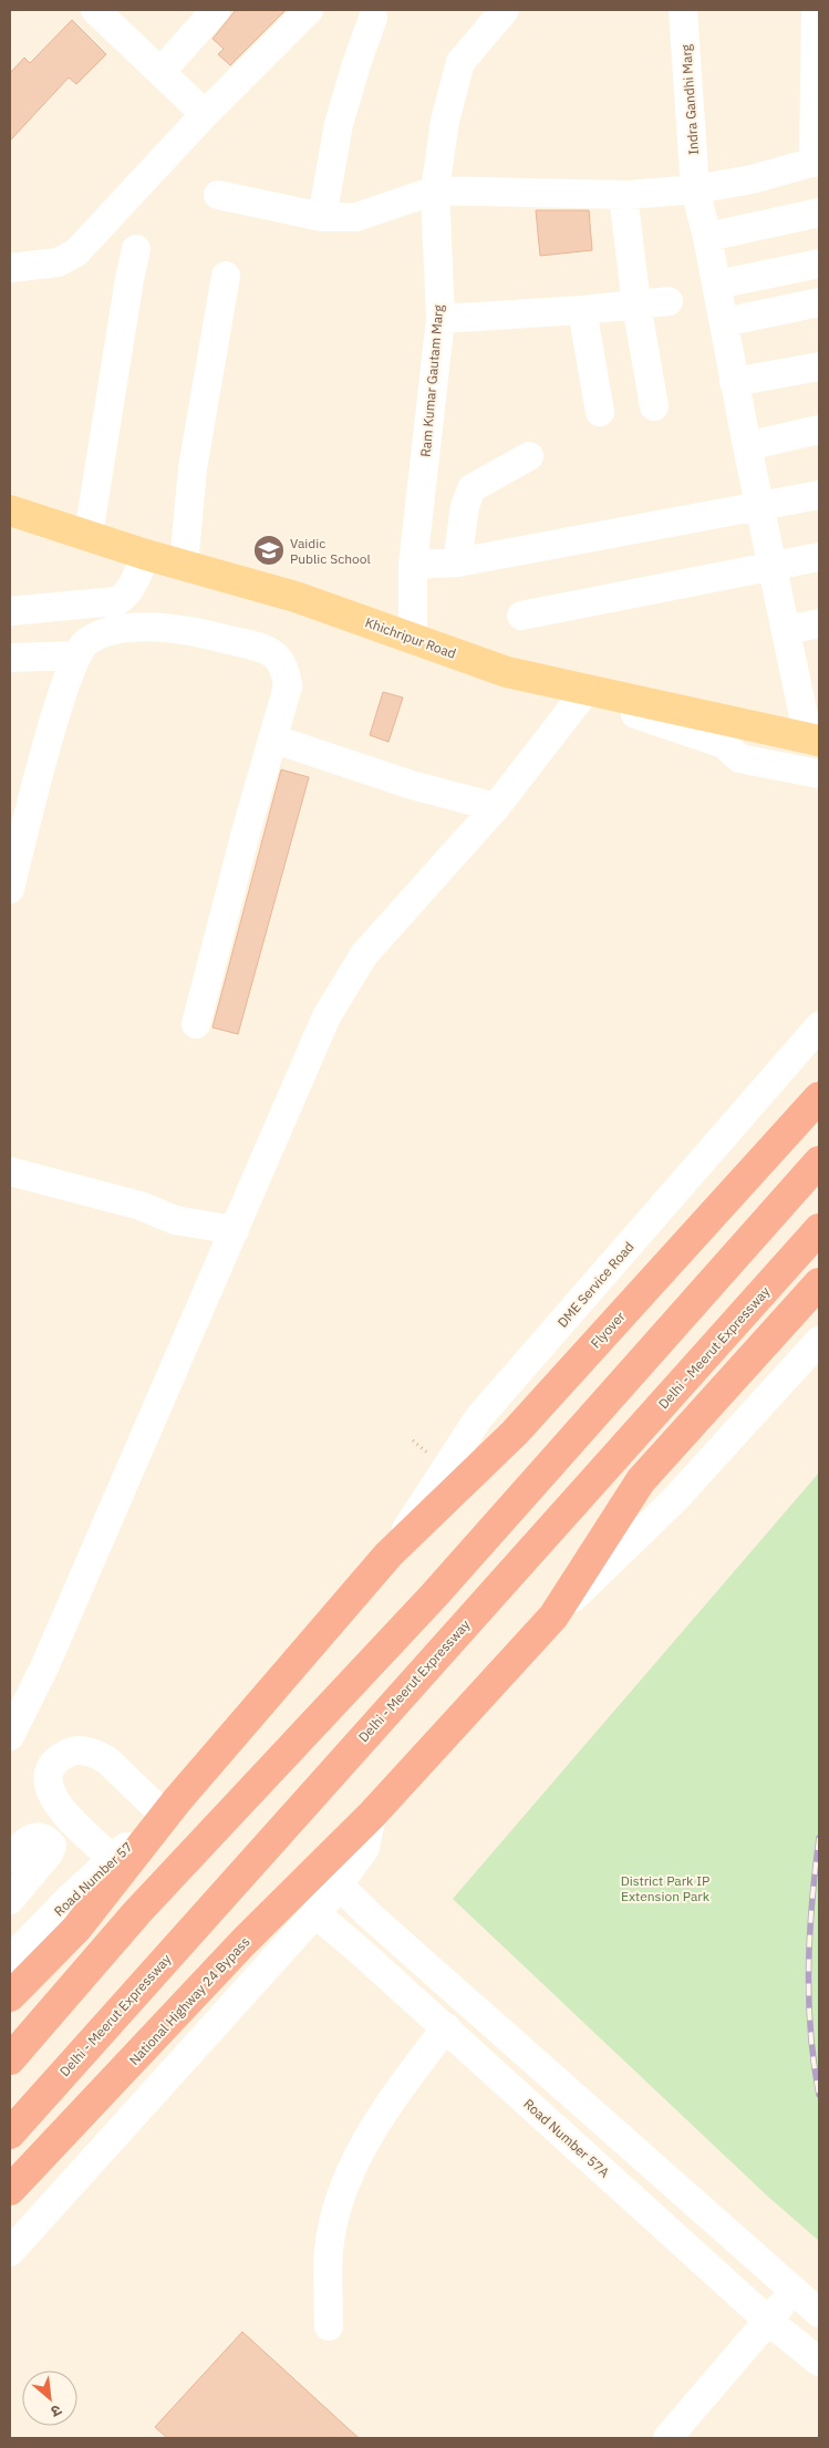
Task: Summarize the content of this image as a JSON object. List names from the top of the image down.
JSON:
{
  "streets": {
    "highway": ["Flyover", "Delhi - Meerut Expressway", "National Highway 24 Bypass"],
    "main road": ["Khichripur Road"],
    "street": [
      "Indra Gandhi Marg",
      "Ram Kumar Gautam Marg",
      "DME Service Road",
      "Road Number 57",
      "Road Number 57A"
    ]
  },
  "crossings": [
    ["Indra Gandhi Marg", "Khichripur Road"],
    ["Ram Kumar Gautam Marg", "Khichripur Road"],
    ["DME Service Road", "Flyover"],
    ["Flyover", "Road Number 57"]
  ],
  "parks": ["District Park IP Extension Park"],
  "places": {
    "school or university": ["Vaidic Public School"]
  },
  "north": "bottom right"
}
